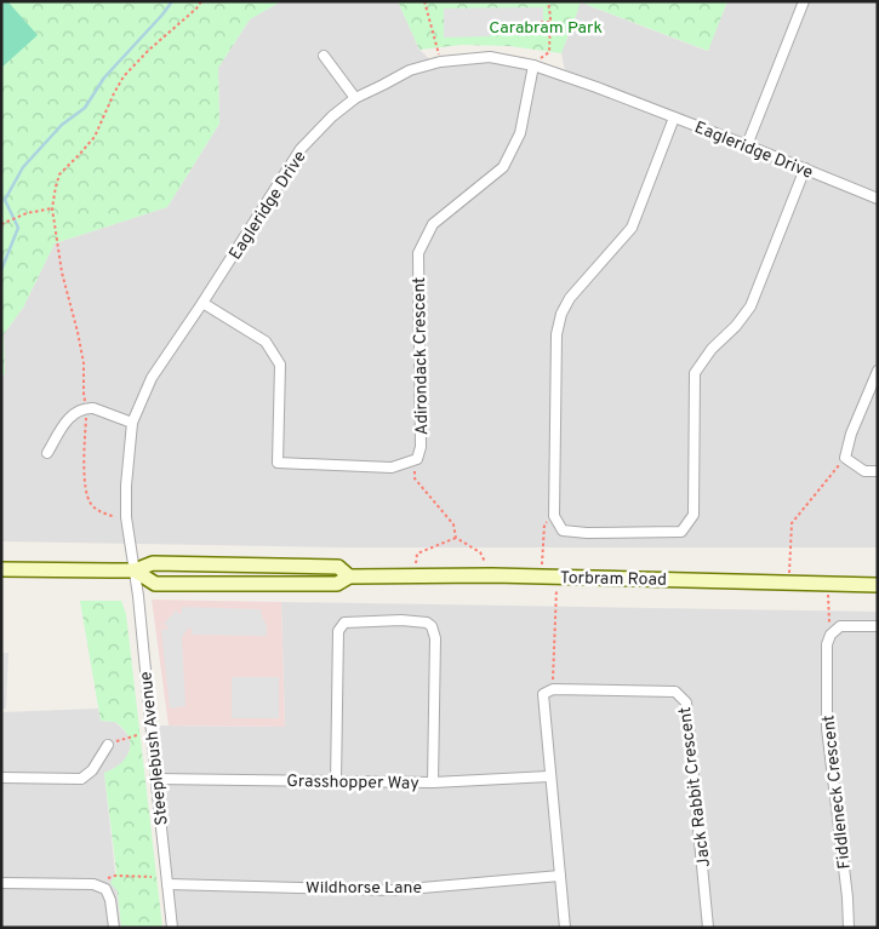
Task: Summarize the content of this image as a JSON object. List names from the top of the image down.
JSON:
{
  "streets": {
    "main road": ["Torbram Road"],
    "street": [
      "Eagleridge Drive",
      "Adirondack Crescent",
      "Steeplebush Avenue",
      "Grasshopper Way",
      "Jack Rabbit Crescent",
      "Fiddleneck Crescent",
      "Wildhorse Lane"
    ]
  },
  "crossings": [
    ["Eagleridge Drive", "Adirondack Crescent"],
    ["Eagleridge Drive", "Torbram Road"],
    ["Eagleridge Drive", "Steeplebush Avenue"],
    ["Torbram Road", "Steeplebush Avenue"],
    ["Steeplebush Avenue", "Grasshopper Way"],
    ["Steeplebush Avenue", "Wildhorse Lane"]
  ],
  "parks": ["Carabram Park"]
}
